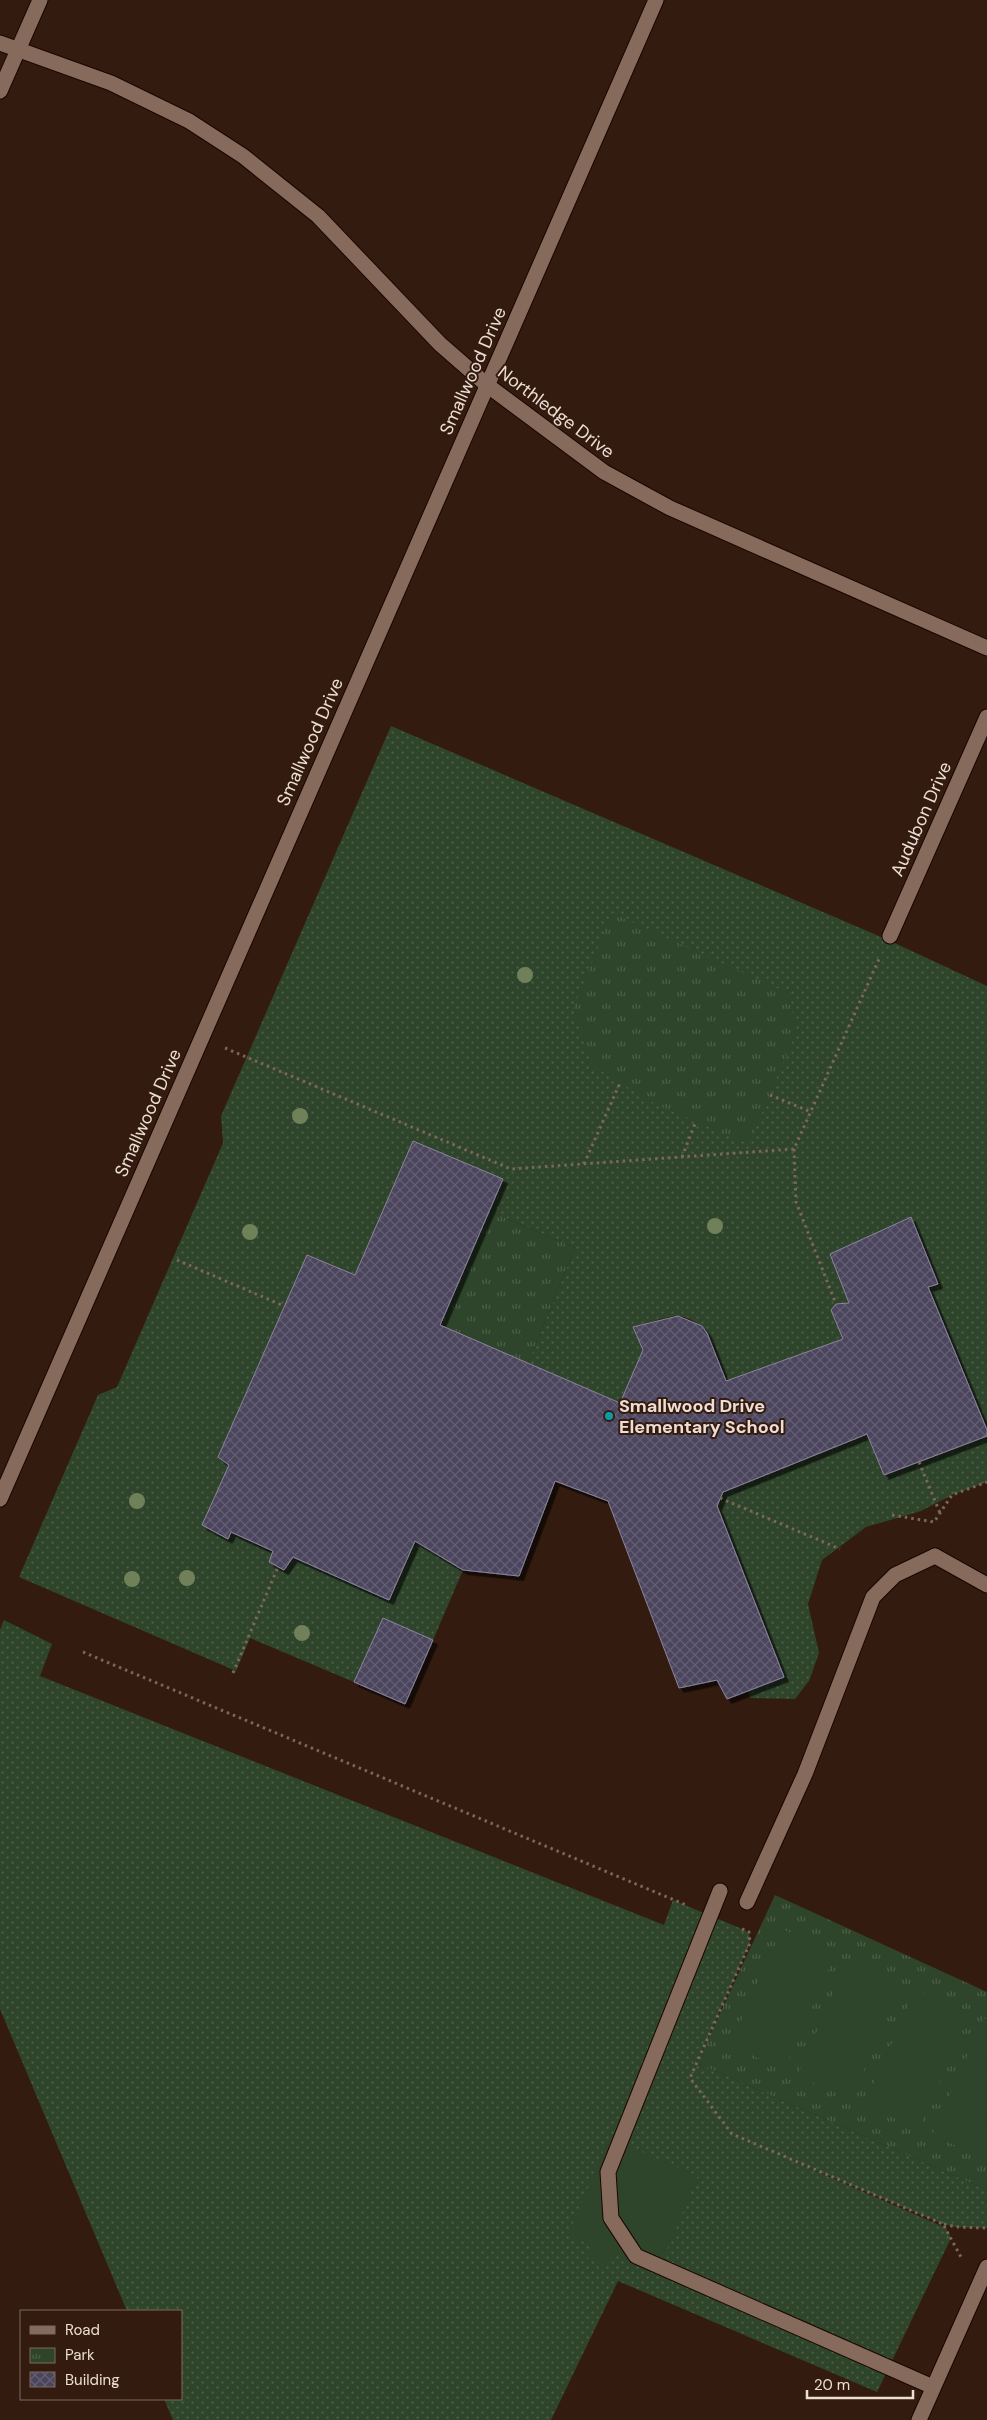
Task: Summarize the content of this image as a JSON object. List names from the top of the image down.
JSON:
{
  "streets": {
    "street": ["Smallwood Drive", "Northledge Drive", "Audubon Drive"]
  },
  "crossings": [
    ["Smallwood Drive", "Northledge Drive"]
  ],
  "places": ["Smallwood Drive Elementary School"],
  "legend": ["Road", "Park", "Building"],
  "scale_bar": "20 m"
}
